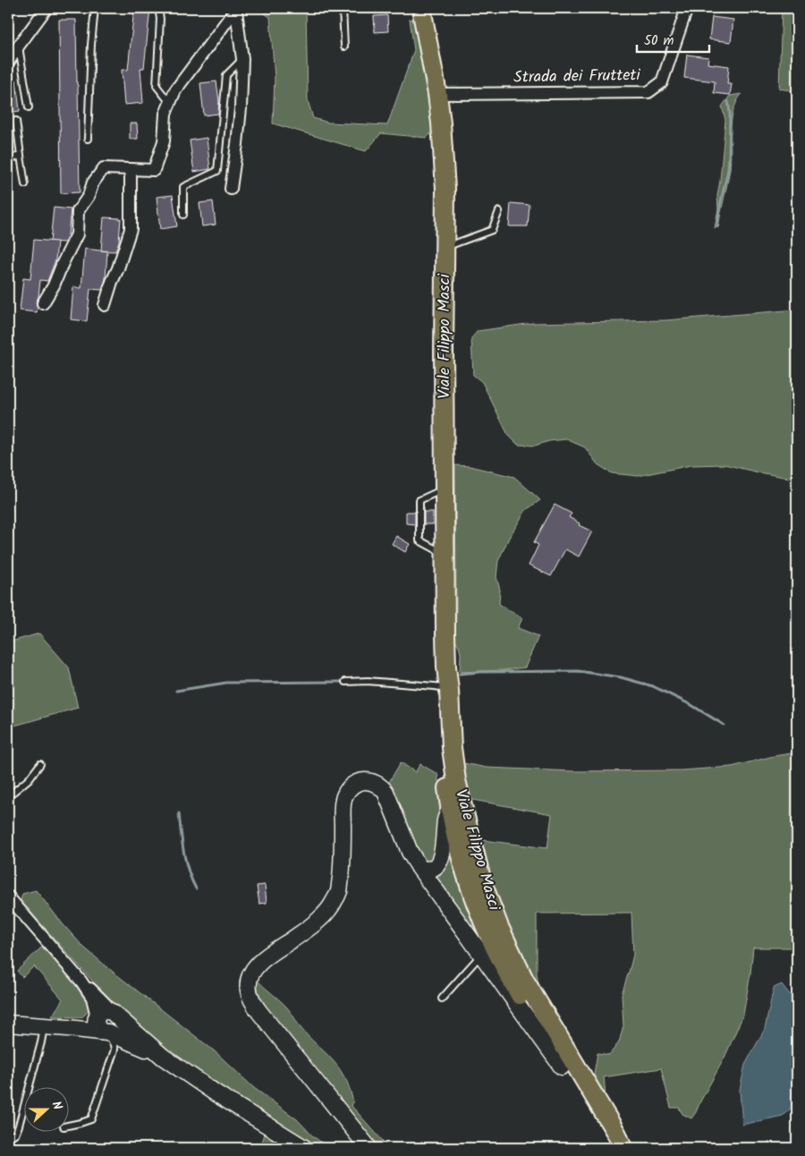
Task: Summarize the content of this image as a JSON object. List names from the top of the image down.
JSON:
{
  "streets": {
    "main road": ["Viale Filippo Masci"],
    "street": ["Strada dei Frutteti"]
  },
  "crossings": [
    ["Strada dei Frutteti", "Viale Filippo Masci"]
  ],
  "scale_bar": "50 m",
  "north": "right"
}
